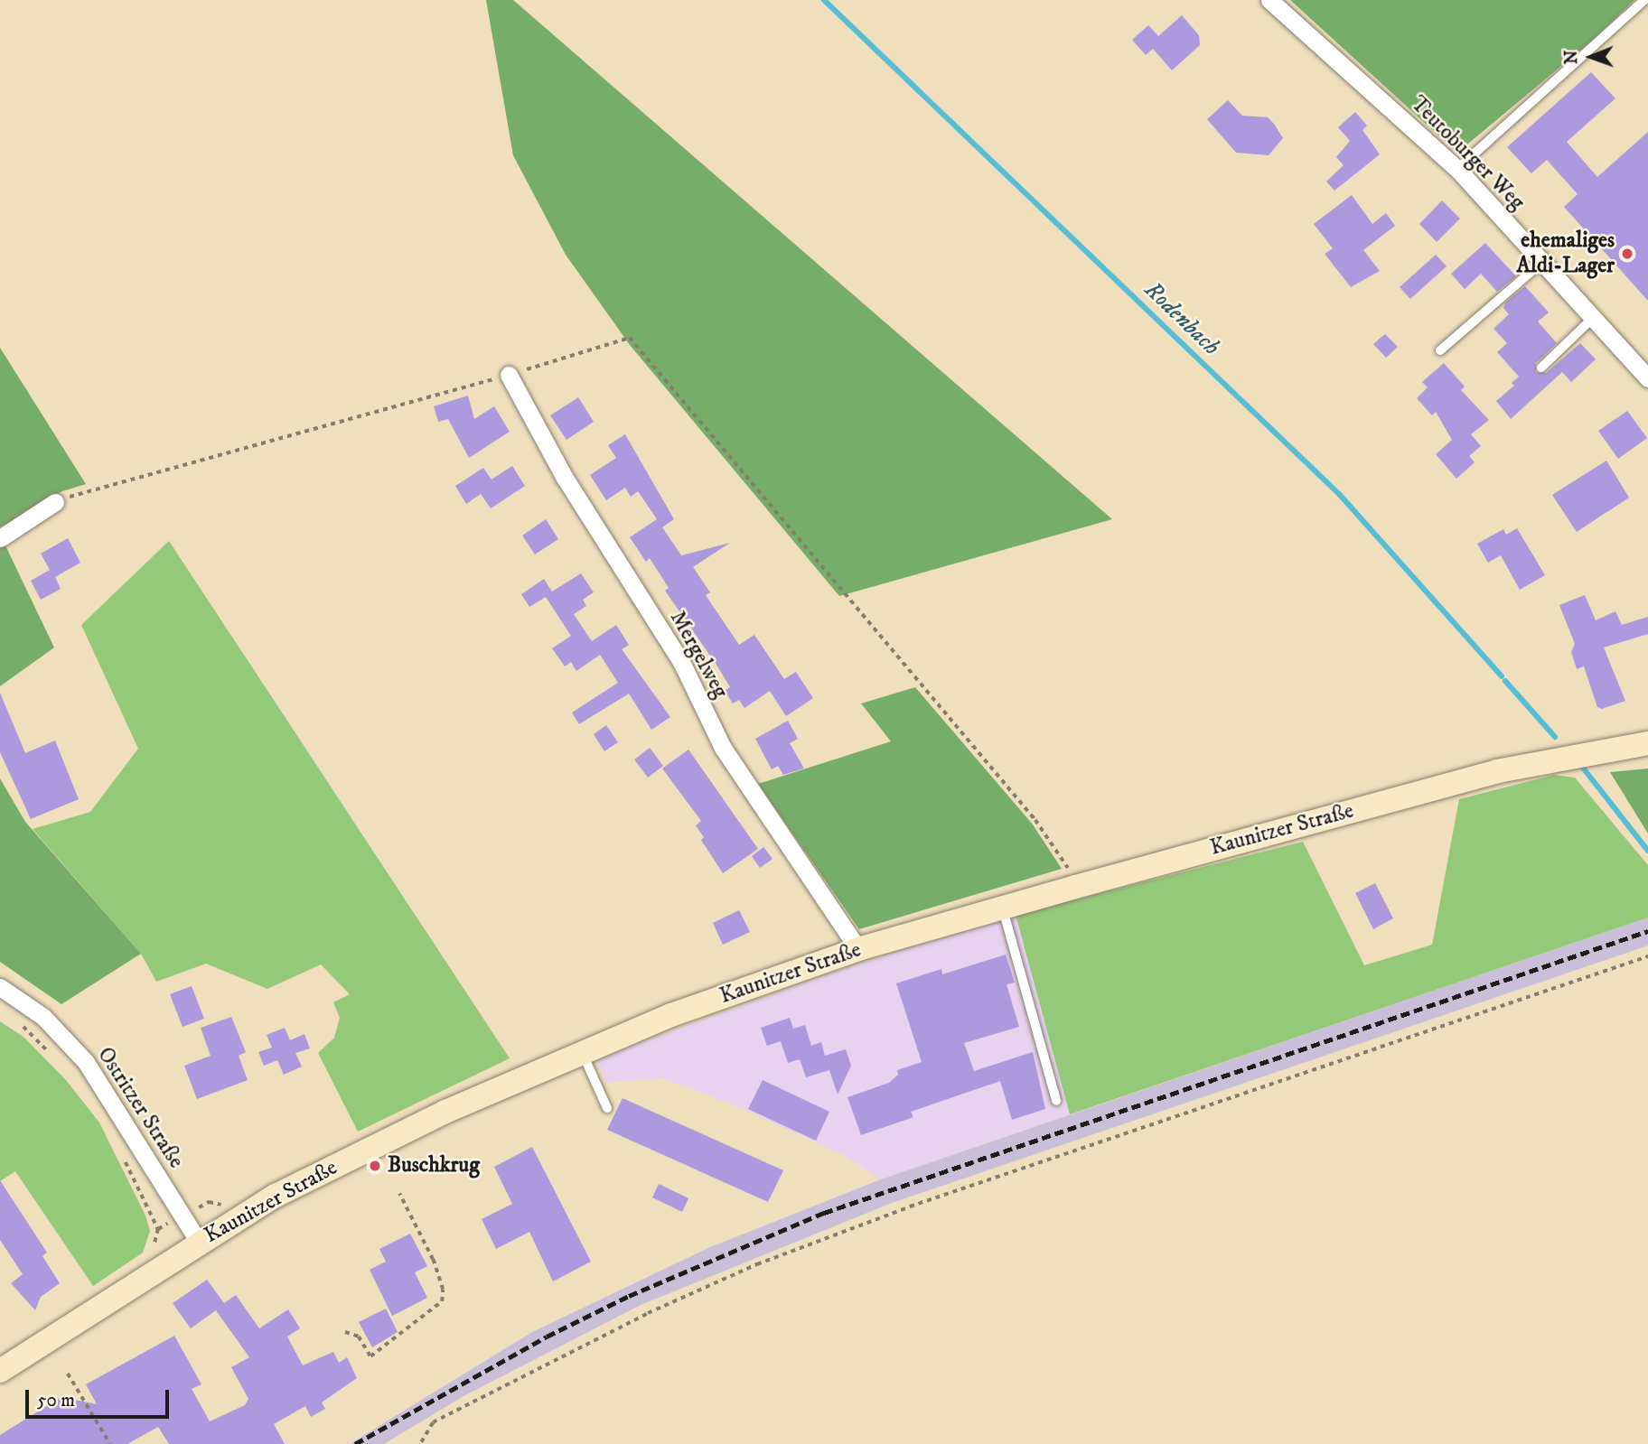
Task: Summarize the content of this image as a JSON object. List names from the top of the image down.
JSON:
{
  "streets": {
    "street": [
      "Teutoburger Weg",
      "Mergelweg",
      "Kaunitzer Straße",
      "Ostritzer Straße"
    ]
  },
  "crossings": [
    ["Mergelweg", "Kaunitzer Straße"],
    ["Kaunitzer Straße", "Ostritzer Straße"]
  ],
  "water": ["Rodenbach"],
  "places": ["ehemaliges Aldi-Lager", "Buschkrug"],
  "scale_bar": "50 m",
  "north": "left"
}
